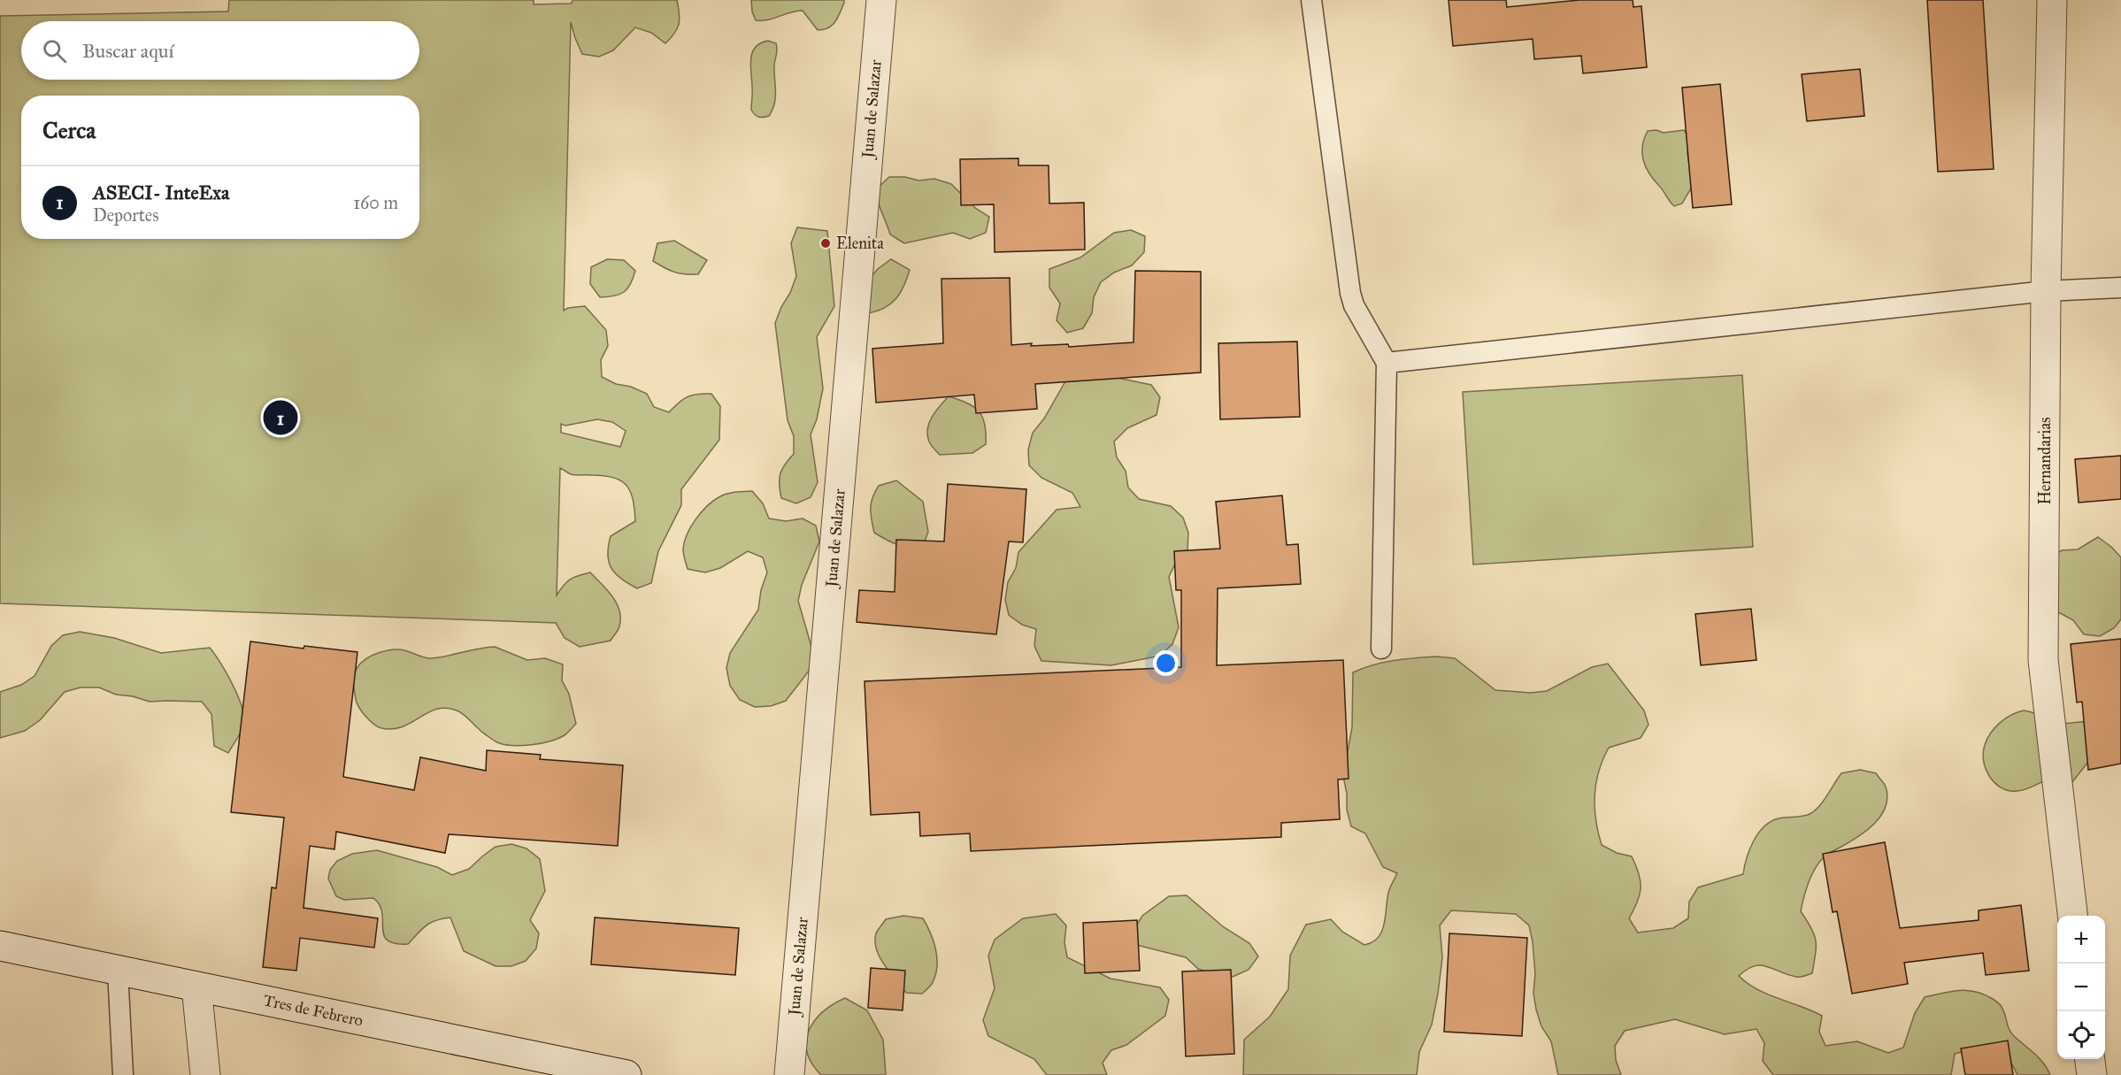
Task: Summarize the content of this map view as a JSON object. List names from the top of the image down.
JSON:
{
  "streets": {
    "street": ["Juan de Salazar", "Hernandarias", "Tres de Febrero"]
  },
  "places": ["Elenita"],
  "page": {
    "search": "Buscar aquí",
    "heading": "Cerca",
    "list": [
      {
        "mark": "1",
        "name": "ASECI- InteExa",
        "note": "Deportes",
        "value": "160 m"
      }
    ],
    "pins": "1",
    "map_buttons": ["+", "−"]
  }
}
